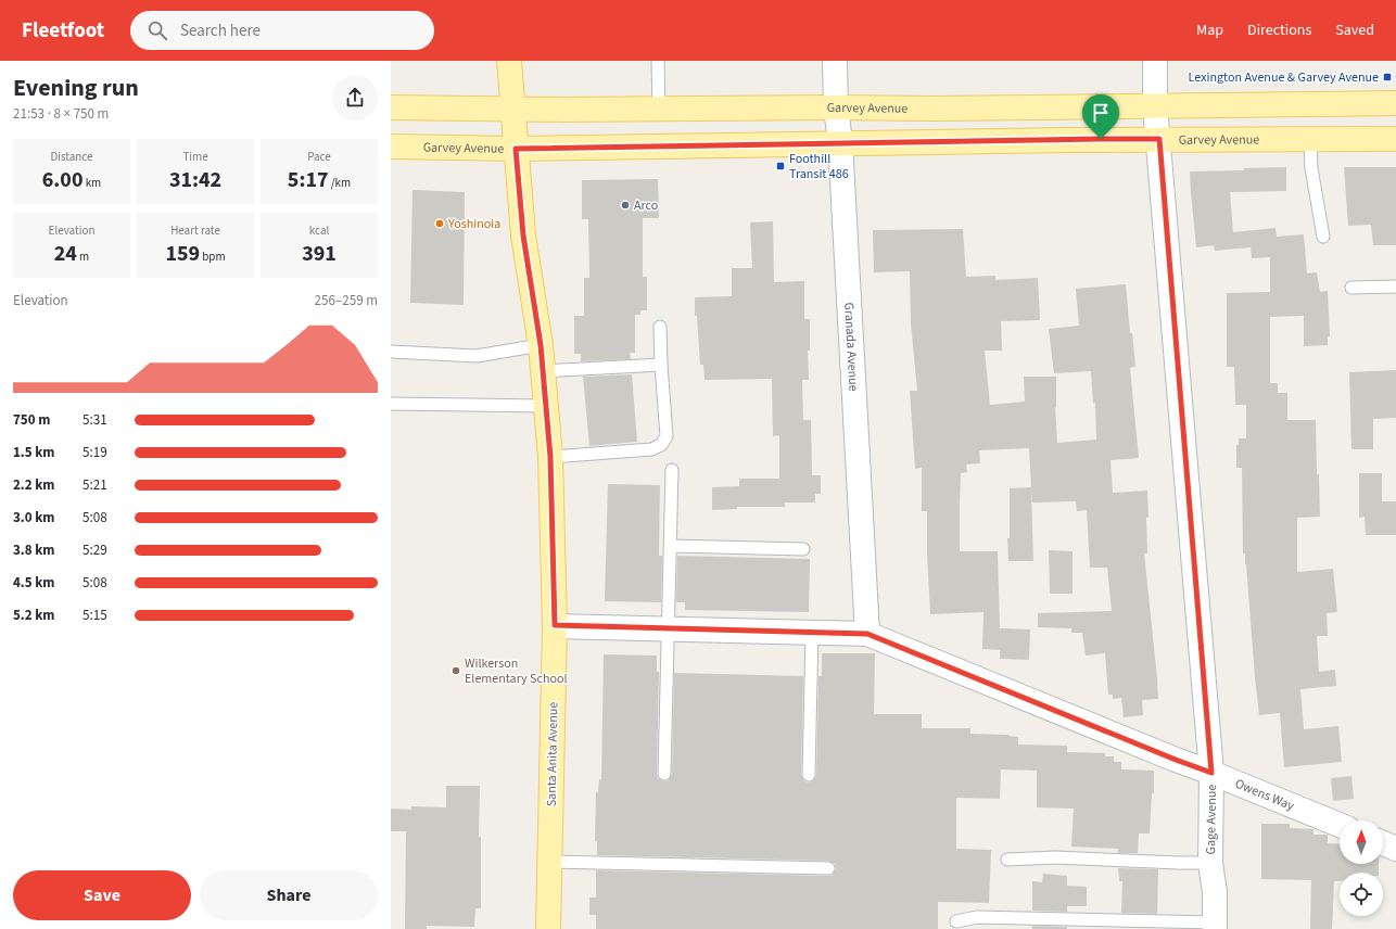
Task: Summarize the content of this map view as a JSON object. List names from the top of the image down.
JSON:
{
  "streets": {
    "main road": ["Garvey Avenue", "Santa Anita Avenue"],
    "street": ["Granada Avenue", "Owens Way", "Gage Avenue"]
  },
  "crossings": [
    ["Garvey Avenue", "Granada Avenue"],
    ["Garvey Avenue", "Santa Anita Avenue"],
    ["Garvey Avenue", "Gage Avenue"],
    ["Granada Avenue", "Owens Way"],
    ["Santa Anita Avenue", "Owens Way"],
    ["Owens Way", "Gage Avenue"]
  ],
  "places": {
    "transit": ["Lexington Avenue & Garvey Avenue", "Foothill Transit 486"],
    "other": ["Arco", "Yoshinoia", "Wilkerson Elementary School"]
  },
  "north": "top",
  "page": {
    "header": "Fleetfoot",
    "search": "Search here",
    "nav": ["Map", "Directions", "Saved"],
    "heading": ["Evening run", "21:53 · 8 × 750 m"],
    "stats": [
      ["Distance", "6.00 km"],
      ["Time", "31:42"],
      ["Pace", "5:17 /km"],
      ["Elevation", "24 m"],
      ["Heart rate", "159 bpm"],
      ["kcal", "391"]
    ],
    "chart": ["Elevation", "256–259 m"],
    "list": [
      {
        "name": "750 m",
        "note": "5:31"
      },
      {
        "name": "1.5 km",
        "note": "5:19"
      },
      {
        "name": "2.2 km",
        "note": "5:21"
      },
      {
        "name": "3.0 km",
        "note": "5:08"
      },
      {
        "name": "3.8 km",
        "note": "5:29"
      },
      {
        "name": "4.5 km",
        "note": "5:08"
      },
      {
        "name": "5.2 km",
        "note": "5:15"
      }
    ],
    "buttons": ["Save", "Share"]
  }
}
